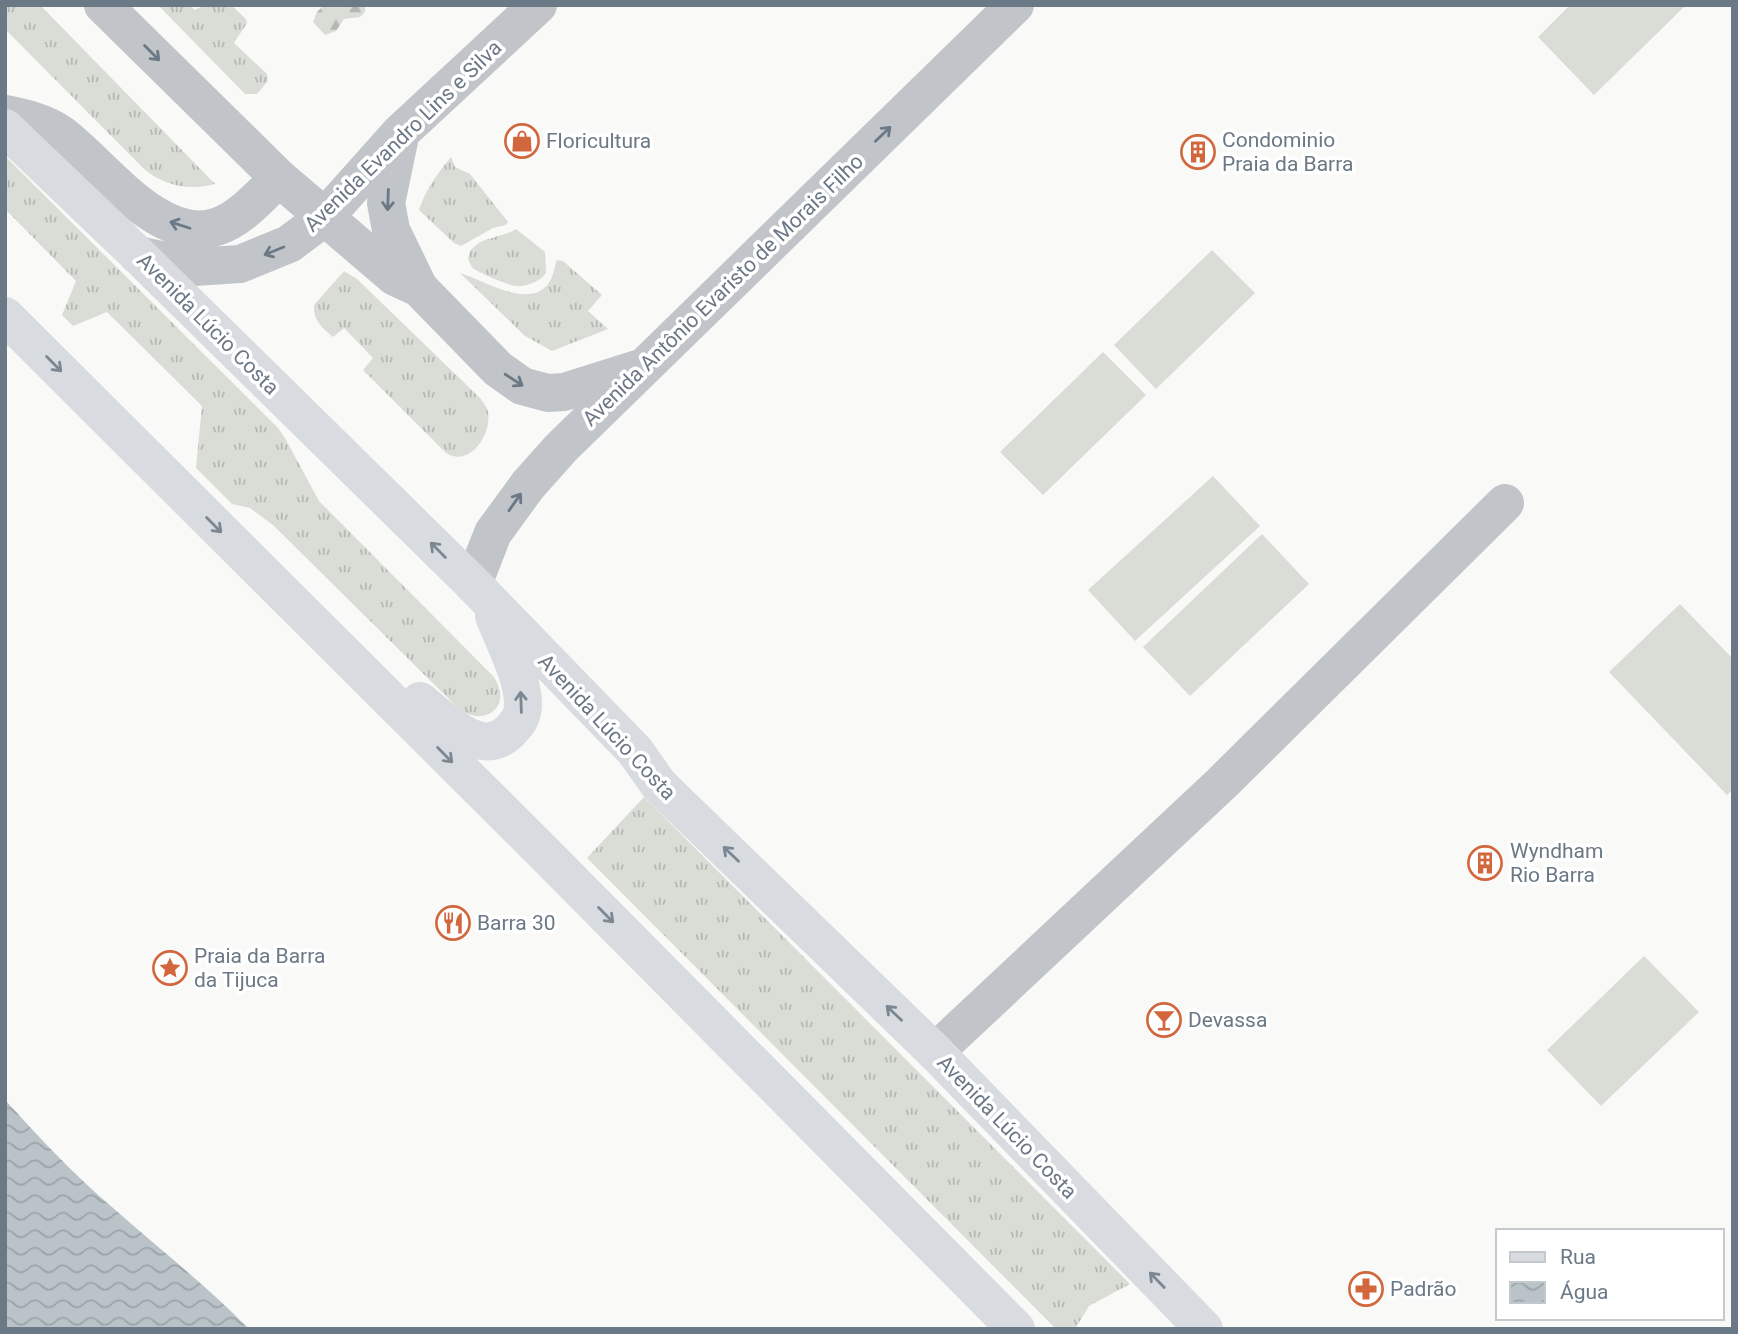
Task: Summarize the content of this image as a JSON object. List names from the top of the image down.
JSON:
{
  "streets": {
    "main road": ["Avenida Lúcio Costa"],
    "street": ["Avenida Evandro Lins e Silva", "Avenida Antônio Evaristo de Morais Filho"]
  },
  "crossings": [
    ["Avenida Evandro Lins e Silva", "Avenida Lúcio Costa"],
    ["Avenida Antônio Evaristo de Morais Filho", "Avenida Lúcio Costa"]
  ],
  "one_way": ["Avenida Evandro Lins e Silva", "Avenida Antônio Evaristo de Morais Filho"],
  "places": {
    "shop": ["Floricultura"],
    "building": ["Condominio Praia da Barra", "Wyndham Rio Barra"],
    "restaurant": ["Barra 30"],
    "place": ["Praia da Barra da Tijuca"],
    "bar": ["Devassa"],
    "pharmacy": ["Padrão"]
  },
  "legend": ["Rua", "Água"]
}
